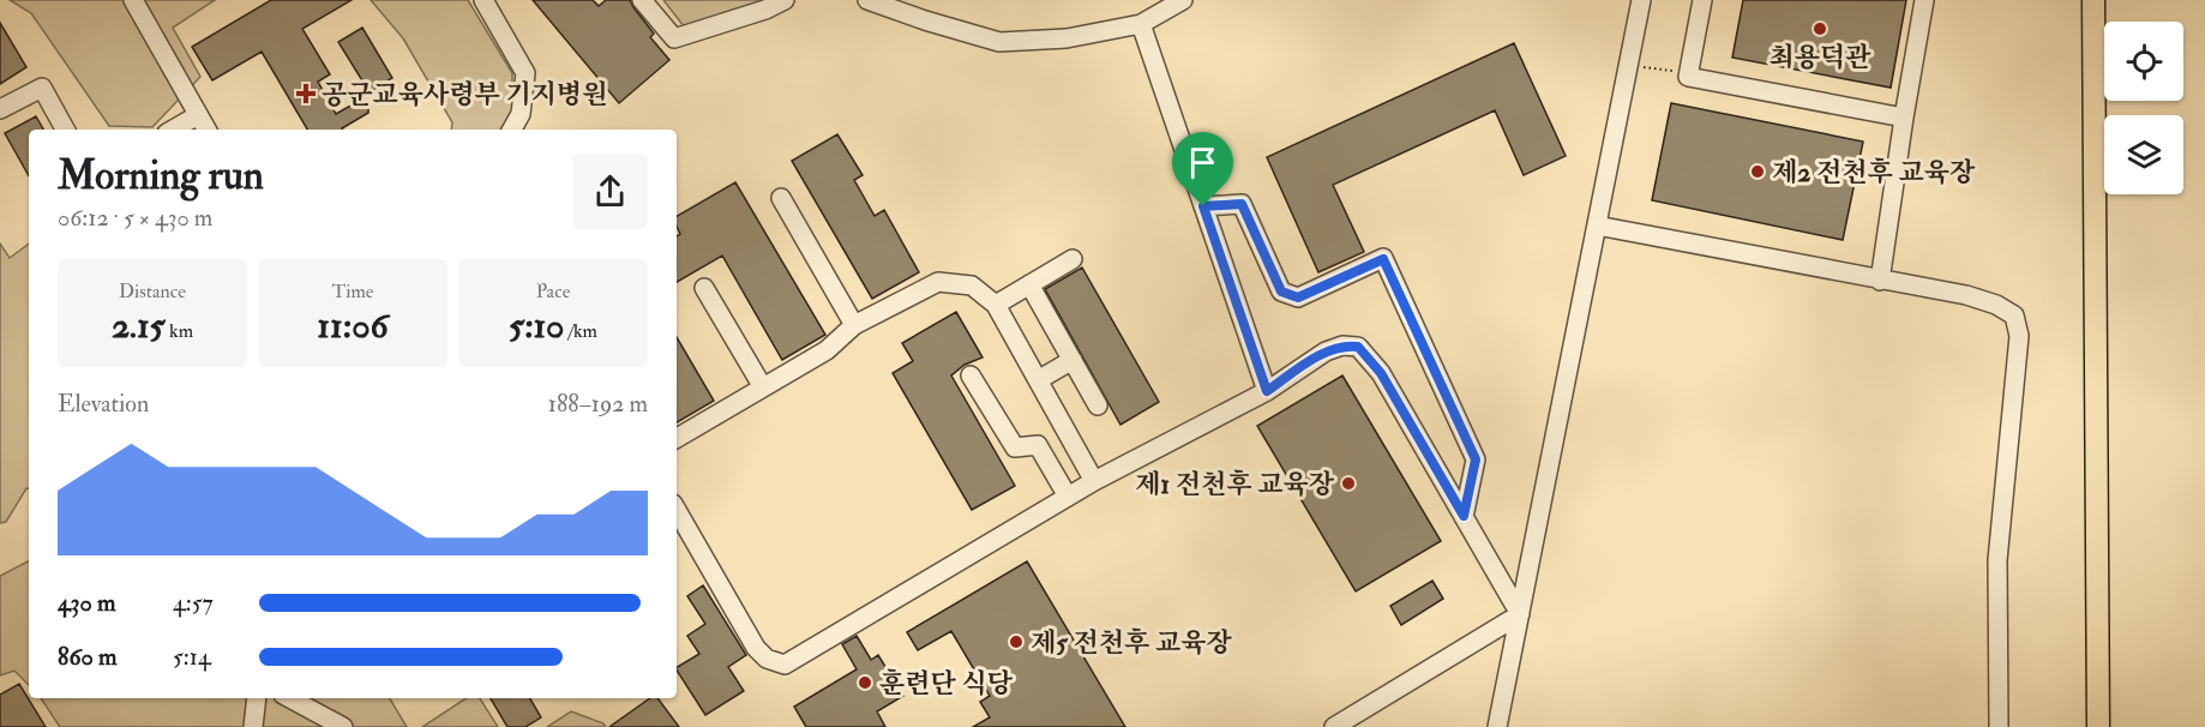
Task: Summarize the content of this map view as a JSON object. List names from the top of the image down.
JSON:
{
  "places": {
    "other": [
      "최용덕관",
      "제2 전천후 교육장",
      "제1 전천후 교육장",
      "제5 전천후 교육장",
      "훈련단 식당"
    ],
    "health": ["공군교육사령부 기지병원"]
  },
  "page": {
    "heading": ["Morning run", "06:12 · 5 × 430 m"],
    "stats": [
      ["Distance", "2.15 km"],
      ["Time", "11:06"],
      ["Pace", "5:10 /km"]
    ],
    "chart": ["Elevation", "188–192 m"],
    "list": [
      {
        "name": "430 m",
        "note": "4:57"
      },
      {
        "name": "860 m",
        "note": "5:14"
      }
    ]
  }
}
